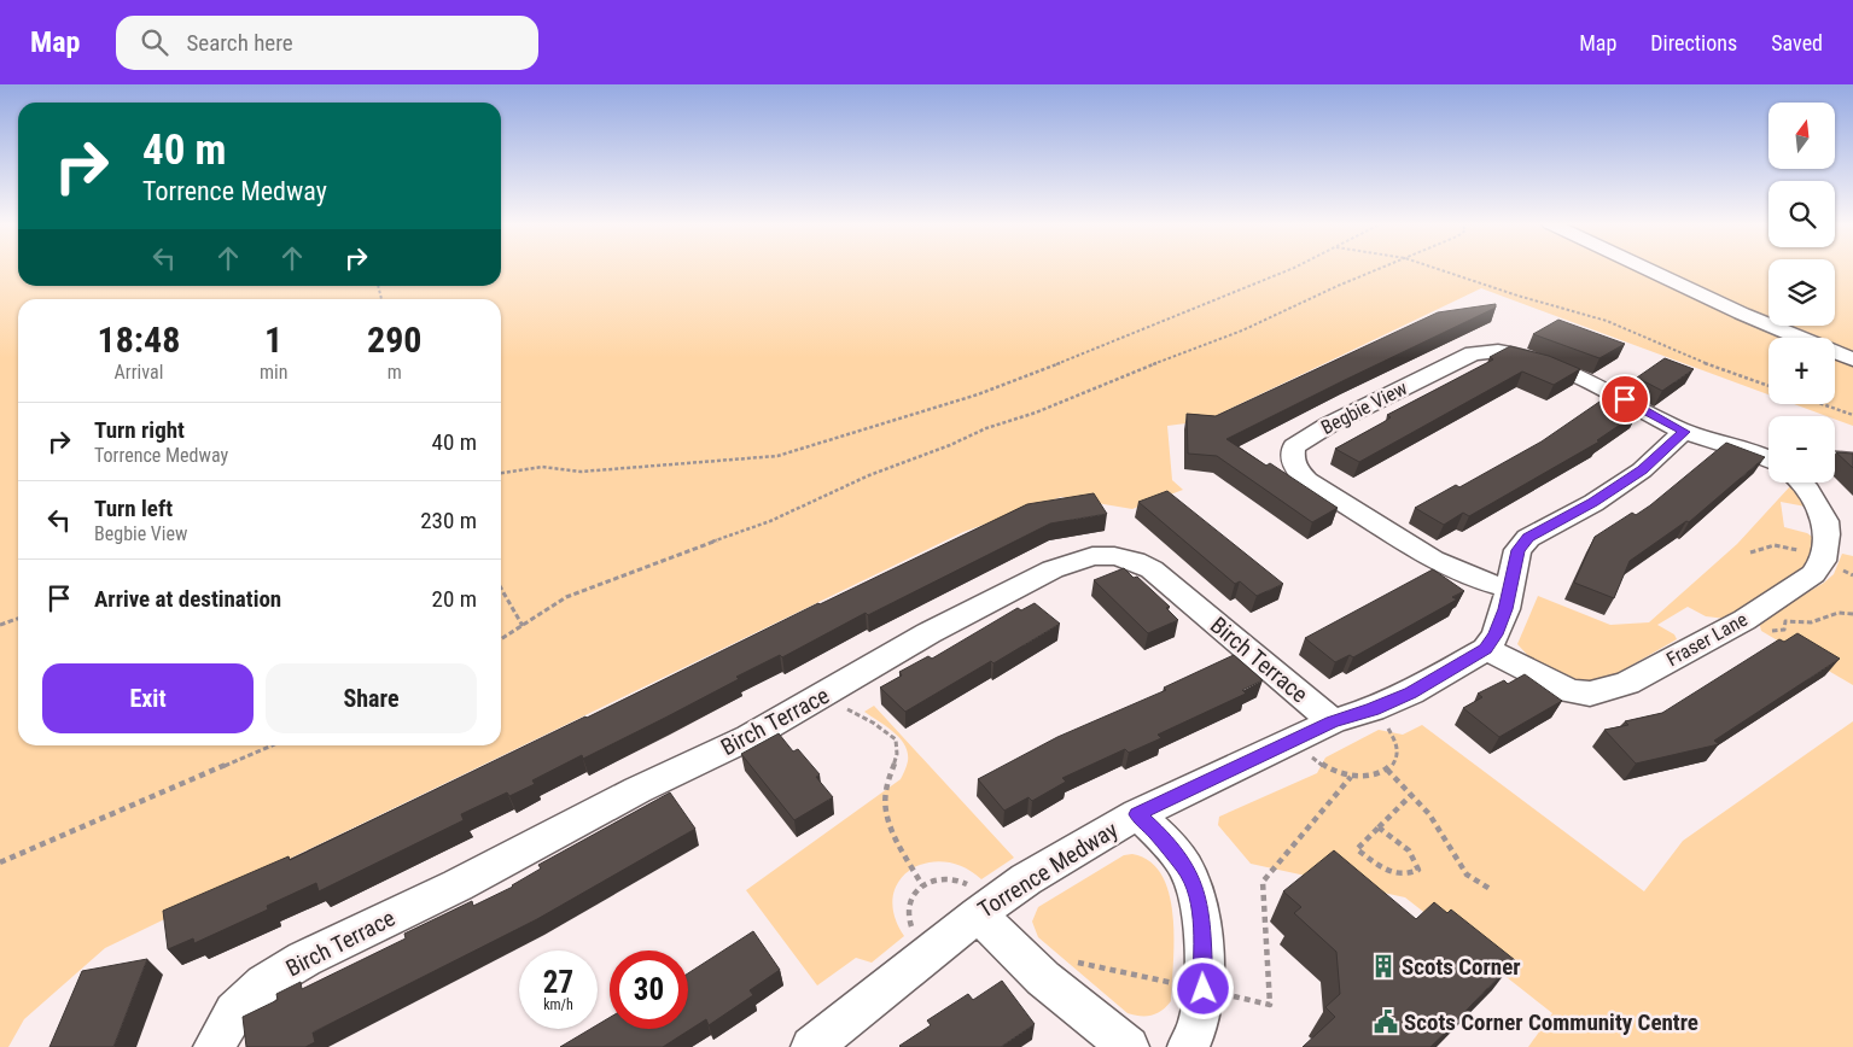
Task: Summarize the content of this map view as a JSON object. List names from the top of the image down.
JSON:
{
  "streets": {
    "street": [
      "Begbie View",
      "Fraser Lane",
      "Birch Terrace",
      "Torrence Medway"
    ]
  },
  "crossings": [
    ["Begbie View", "Fraser Lane"],
    ["Fraser Lane", "Torrence Medway"],
    ["Birch Terrace", "Torrence Medway"]
  ],
  "places": {
    "building": ["Scots Corner"],
    "public building": ["Scots Corner Community Centre"]
  },
  "north": "top",
  "page": {
    "header": "Map",
    "search": "Search here",
    "nav": ["Map", "Directions", "Saved"],
    "map_buttons": ["+", "−"],
    "turn": ["40 m", "Torrence Medway"],
    "eta": [
      "18:48",
      "Arrival",
      "1",
      "min",
      "290",
      "m"
    ],
    "list": [
      {
        "name": "Turn right",
        "note": "Torrence Medway",
        "value": "40 m"
      },
      {
        "name": "Turn left",
        "note": "Begbie View",
        "value": "230 m"
      },
      {
        "name": "Arrive at destination",
        "value": "20 m"
      }
    ],
    "buttons": ["Exit", "Share"],
    "speed": "27 km/h",
    "limit": "30"
  }
}
